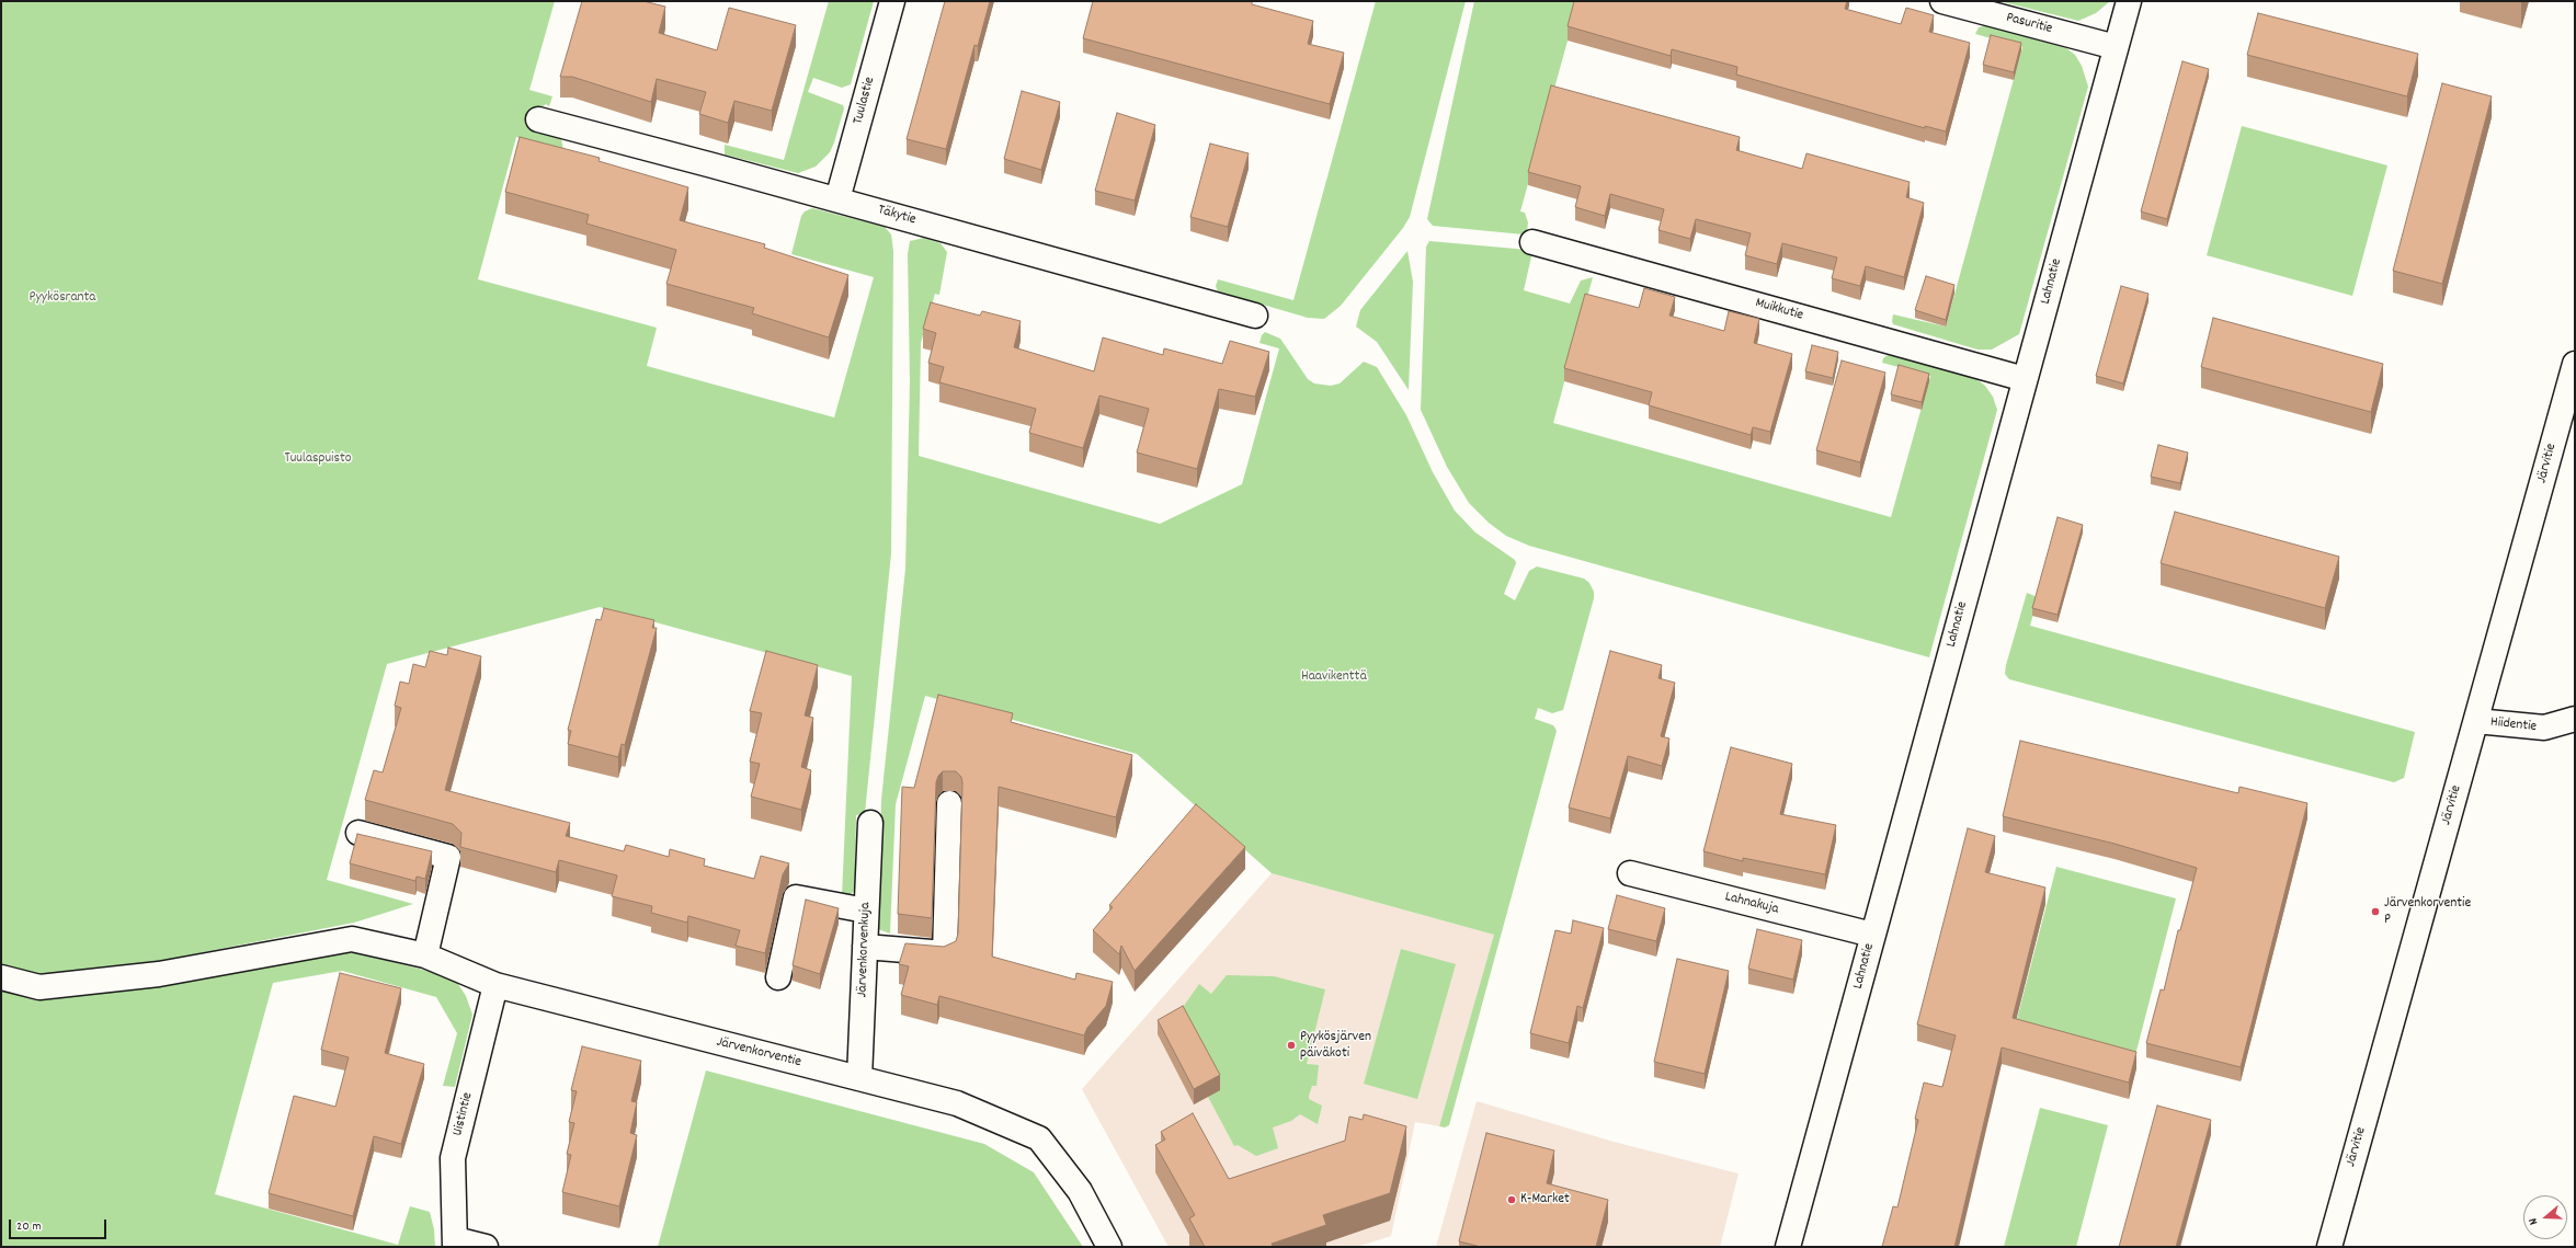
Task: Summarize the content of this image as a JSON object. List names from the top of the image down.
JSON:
{
  "streets": {
    "street": [
      "Pasuritie",
      "Tuulastie",
      "Täkytie",
      "Lahnatie",
      "Muikkutie",
      "Järvitie",
      "Hiidentie",
      "Lahnakuja",
      "Järvenkorvenkuja",
      "Järvenkorventie",
      "Uistintie"
    ]
  },
  "crossings": [
    ["Pasuritie", "Lahnatie"],
    ["Tuulastie", "Täkytie"],
    ["Lahnatie", "Muikkutie"],
    ["Lahnatie", "Lahnakuja"],
    ["Järvitie", "Hiidentie"],
    ["Järvenkorvenkuja", "Järvenkorventie"],
    ["Järvenkorventie", "Uistintie"]
  ],
  "parks": ["Pyykösranta", "Tuulaspuisto", "Haavikenttä"],
  "places": ["Järvenkorventie P", "Pyykösjärven päiväkoti", "K-Market"],
  "scale_bar": "20 m",
  "north": "left"
}
